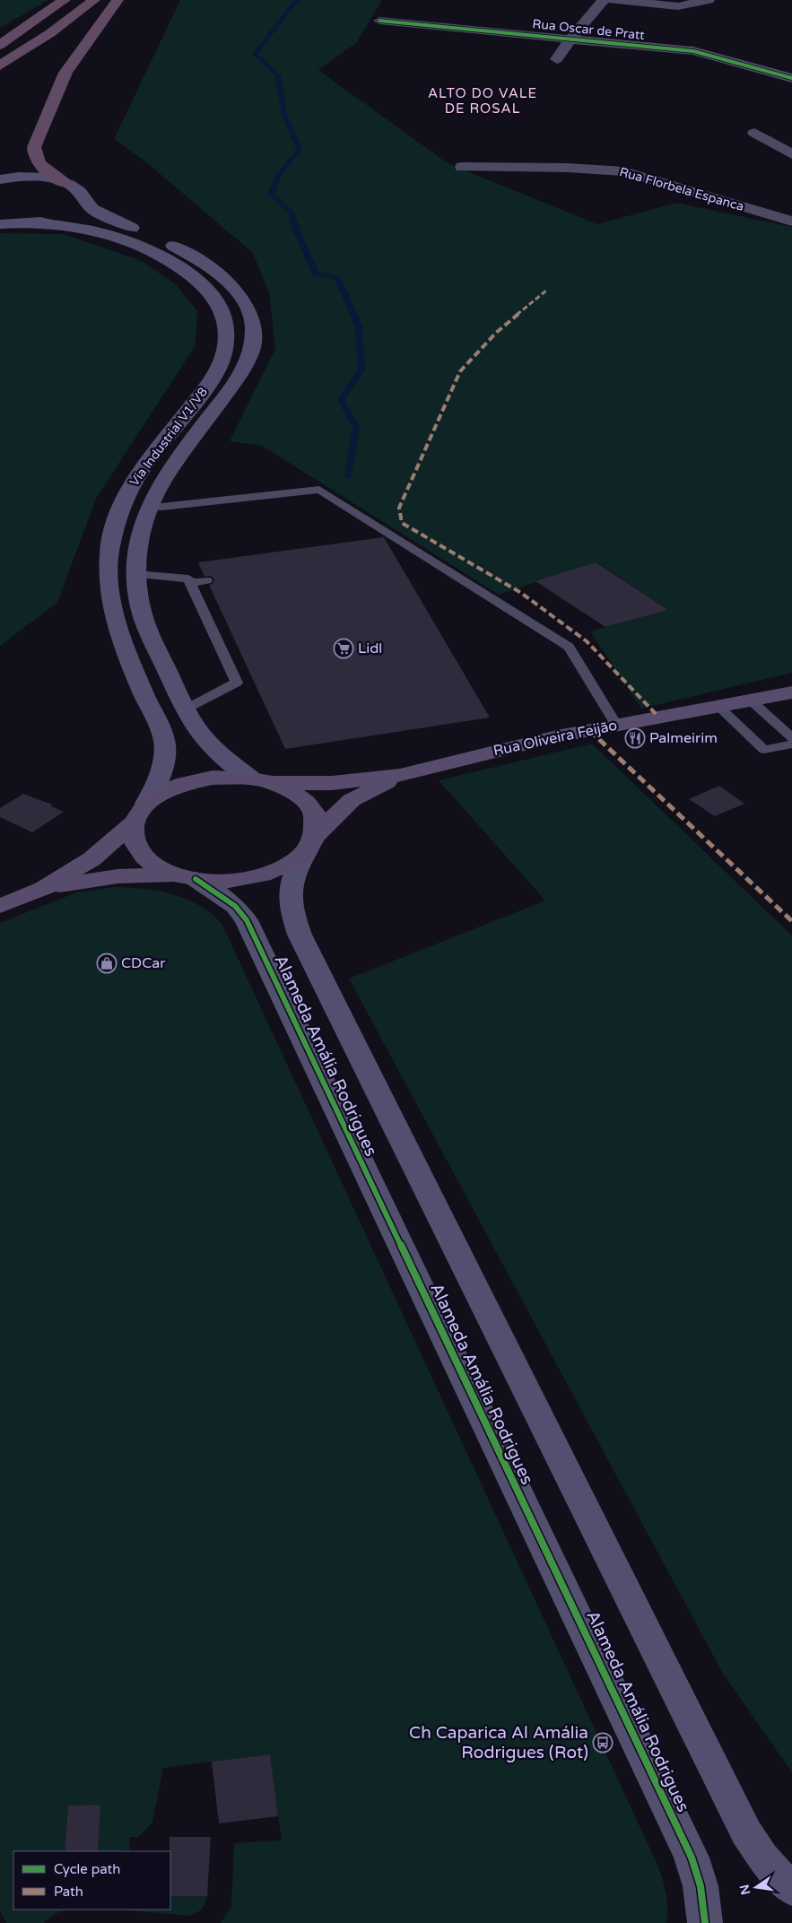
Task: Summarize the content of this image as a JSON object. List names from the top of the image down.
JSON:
{
  "streets": {
    "main road": ["Via Industrial V1/V8", "Rua Oliveira Feijão", "Alameda Amália Rodrigues"],
    "street": ["Rua Oscar de Pratt", "Rua Florbela Espanca"]
  },
  "crossings": [
    ["Via Industrial V1/V8", "Rua Oliveira Feijão"],
    ["Via Industrial V1/V8", "Alameda Amália Rodrigues"],
    ["Rua Oliveira Feijão", "Alameda Amália Rodrigues"]
  ],
  "districts": ["ALTO DO VALE DE ROSAL"],
  "places": {
    "supermarket": ["Lidl"],
    "restaurant": ["Palmeirim"],
    "shop": ["CDCar"],
    "bus stop": ["Ch Caparica Al Amália Rodrigues (Rot)"]
  },
  "legend": ["Cycle path", "Path"],
  "north": "left"
}
